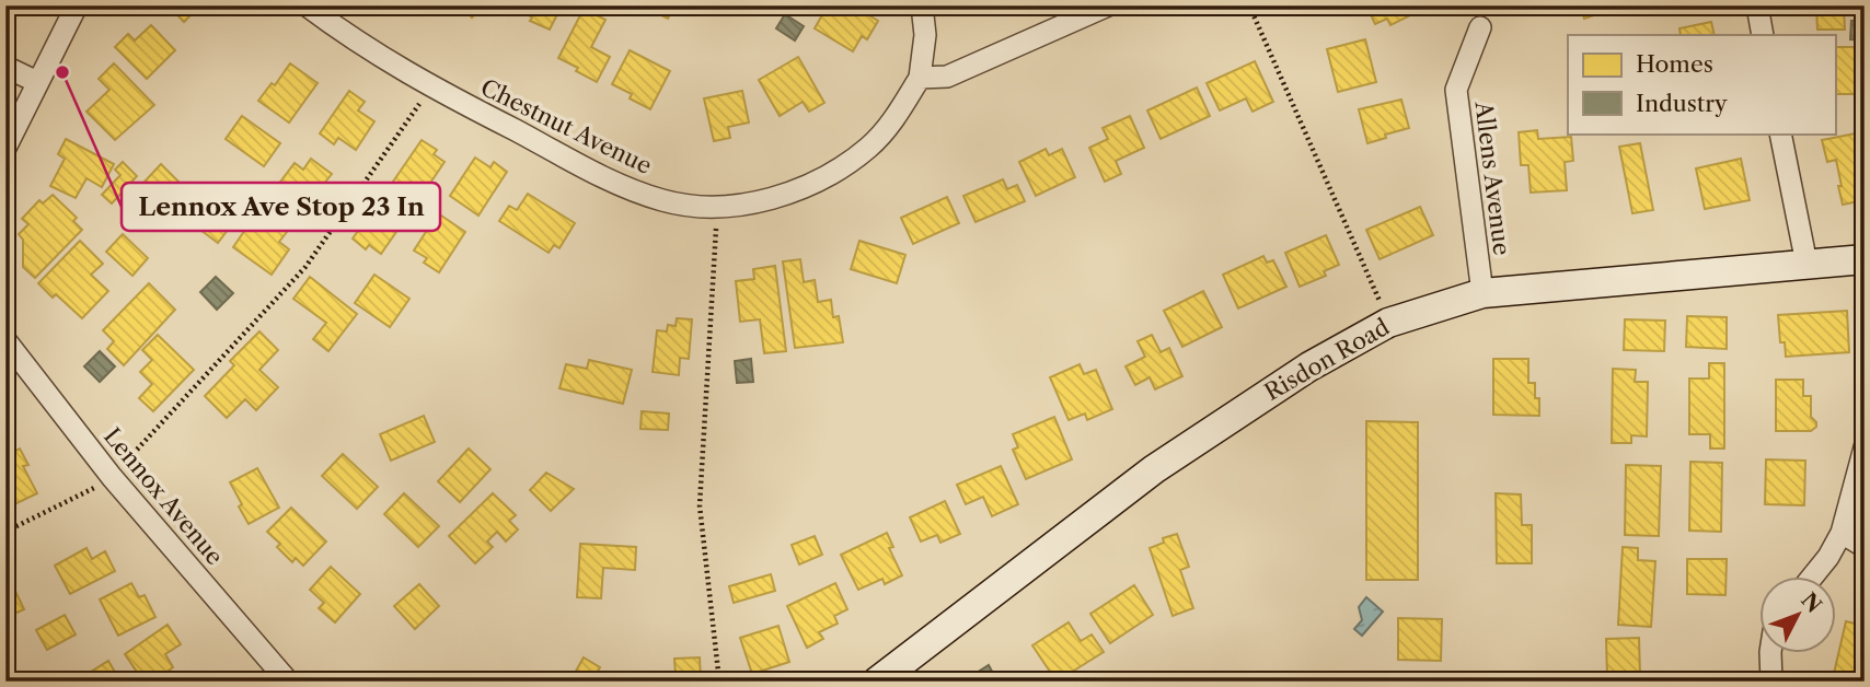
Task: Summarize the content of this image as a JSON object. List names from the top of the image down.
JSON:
{
  "streets": {
    "street": [
      "Chestnut Avenue",
      "Allens Avenue",
      "Risdon Road",
      "Lennox Avenue"
    ]
  },
  "crossings": [
    ["Allens Avenue", "Risdon Road"]
  ],
  "places": ["Lennox Ave Stop 23 In"],
  "legend": ["Homes", "Industry"],
  "north": "top right"
}
